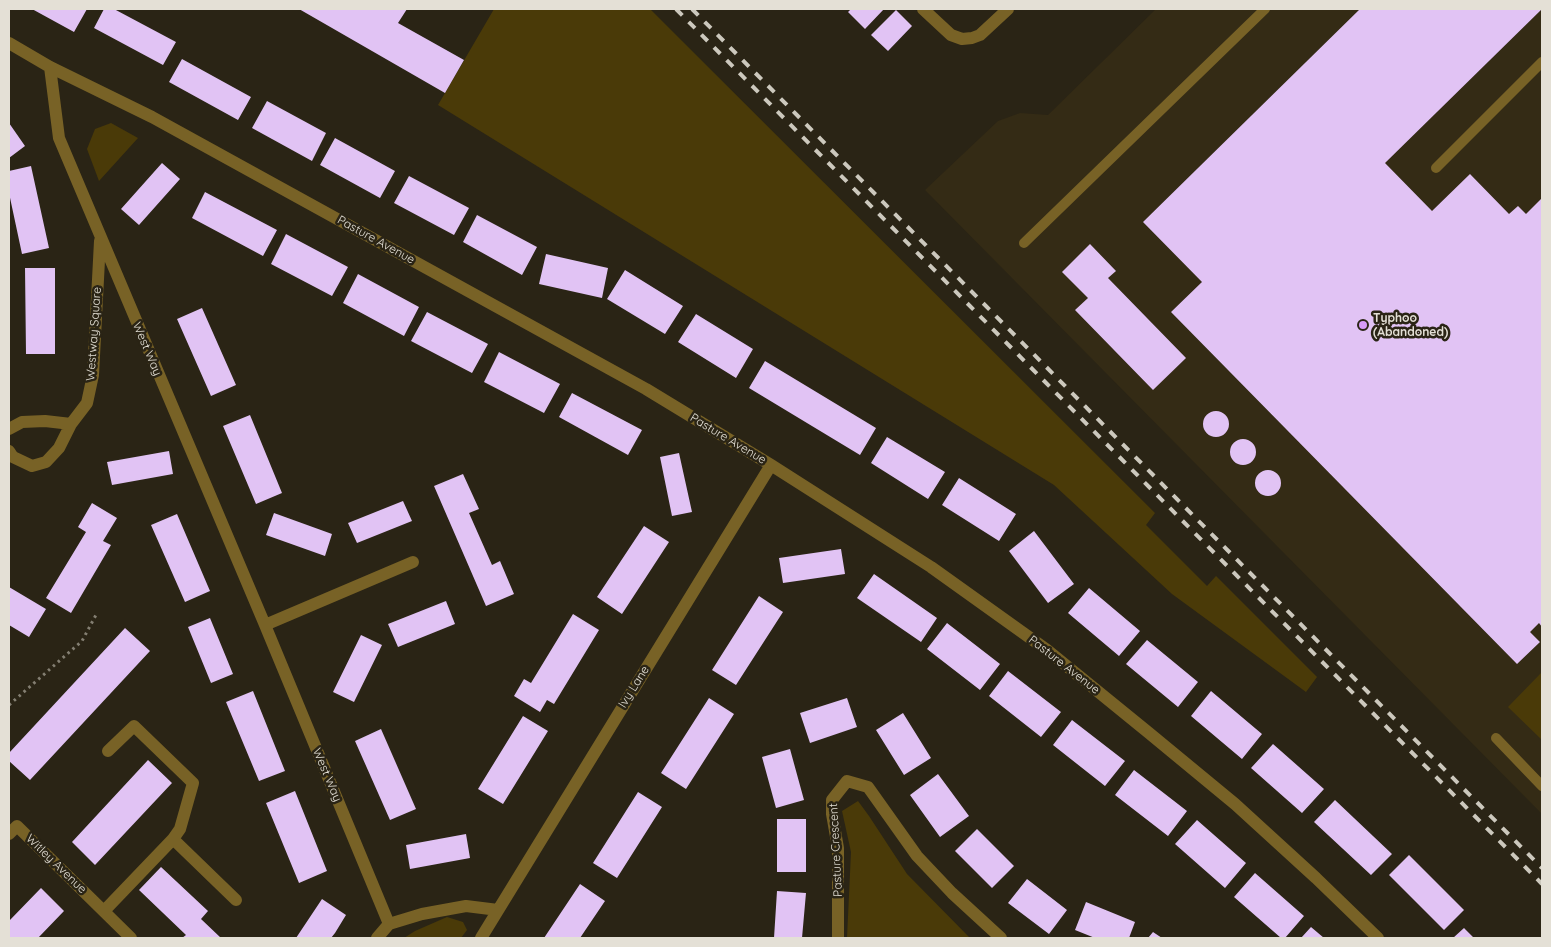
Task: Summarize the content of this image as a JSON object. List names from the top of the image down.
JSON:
{
  "streets": {
    "street": [
      "Pasture Avenue",
      "Westway Square",
      "West Way",
      "Ivy Lane",
      "Pasture Crescent",
      "Witley Avenue"
    ]
  },
  "crossings": [
    ["Pasture Avenue", "West Way"],
    ["Pasture Avenue", "Ivy Lane"],
    ["Westway Square", "West Way"]
  ],
  "places": ["Typhoo (Abandoned)"]
}
